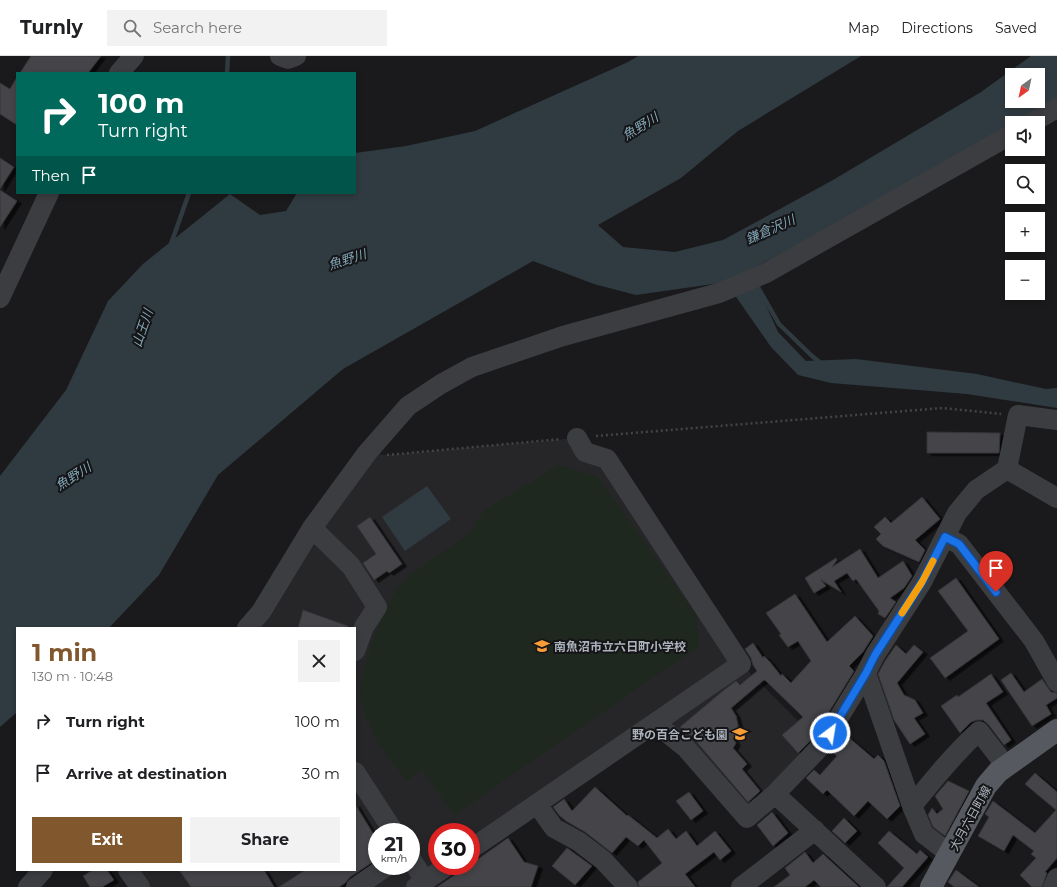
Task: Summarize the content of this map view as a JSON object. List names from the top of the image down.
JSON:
{
  "streets": {
    "main road": ["大月六日町線"]
  },
  "water": ["魚野川", "鎌倉沢川", "山王川"],
  "places": {
    "school or university": ["南魚沼市立六日町小学校", "野の百合こども園"]
  },
  "north": "bottom left",
  "page": {
    "header": "Turnly",
    "search": "Search here",
    "nav": ["Map", "Directions", "Saved"],
    "map_buttons": ["+", "−"],
    "turn": ["100 m", "Turn right"],
    "then": "Then",
    "heading": ["1 min", "130 m · 10:48"],
    "list": [
      {
        "name": "Turn right",
        "value": "100 m"
      },
      {
        "name": "Arrive at destination",
        "value": "30 m"
      }
    ],
    "buttons": ["Exit", "Share"],
    "speed": "21 km/h",
    "limit": "30"
  }
}
